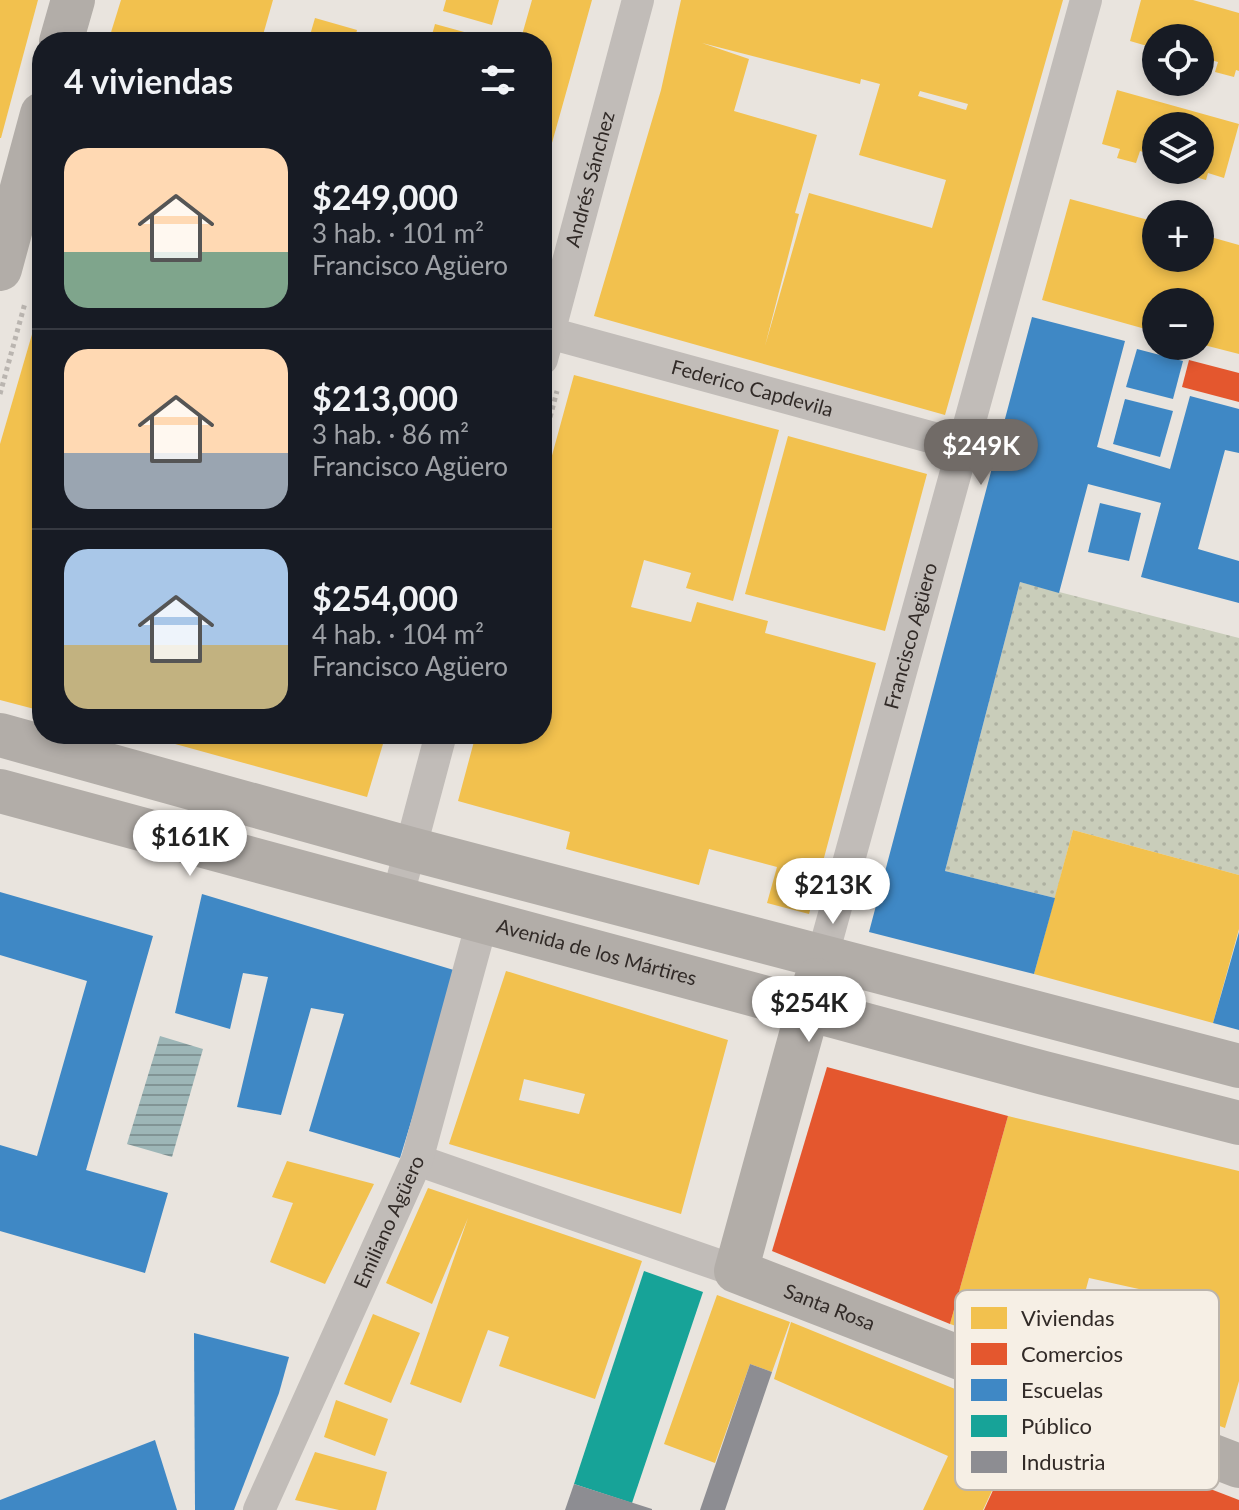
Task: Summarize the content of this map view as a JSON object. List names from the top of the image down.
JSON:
{
  "streets": {
    "main road": ["Francisco Agüero", "Avenida de los Mártires", "Santa Rosa"],
    "street": ["Andrés Sánchez", "Federico Capdevila", "Emiliano Agüero"]
  },
  "crossings": [
    ["Federico Capdevila", "Francisco Agüero"],
    ["Francisco Agüero", "Avenida de los Mártires"],
    ["Francisco Agüero", "Santa Rosa"],
    ["Avenida de los Mártires", "Emiliano Agüero"],
    ["Emiliano Agüero", "Santa Rosa"]
  ],
  "legend": [
    "Viviendas",
    "Comercios",
    "Escuelas",
    "Público",
    "Industria"
  ],
  "page": {
    "map_buttons": ["+", "−"],
    "heading": "4 viviendas",
    "list": [
      {
        "name": "$249,000",
        "note": "3 hab. · 101 m² · Francisco Agüero"
      },
      {
        "name": "$213,000",
        "note": "3 hab. · 86 m² · Francisco Agüero"
      },
      {
        "name": "$254,000",
        "note": "4 hab. · 104 m² · Francisco Agüero"
      }
    ],
    "price": [
      "$249K",
      "$161K",
      "$213K",
      "$254K"
    ]
  }
}
